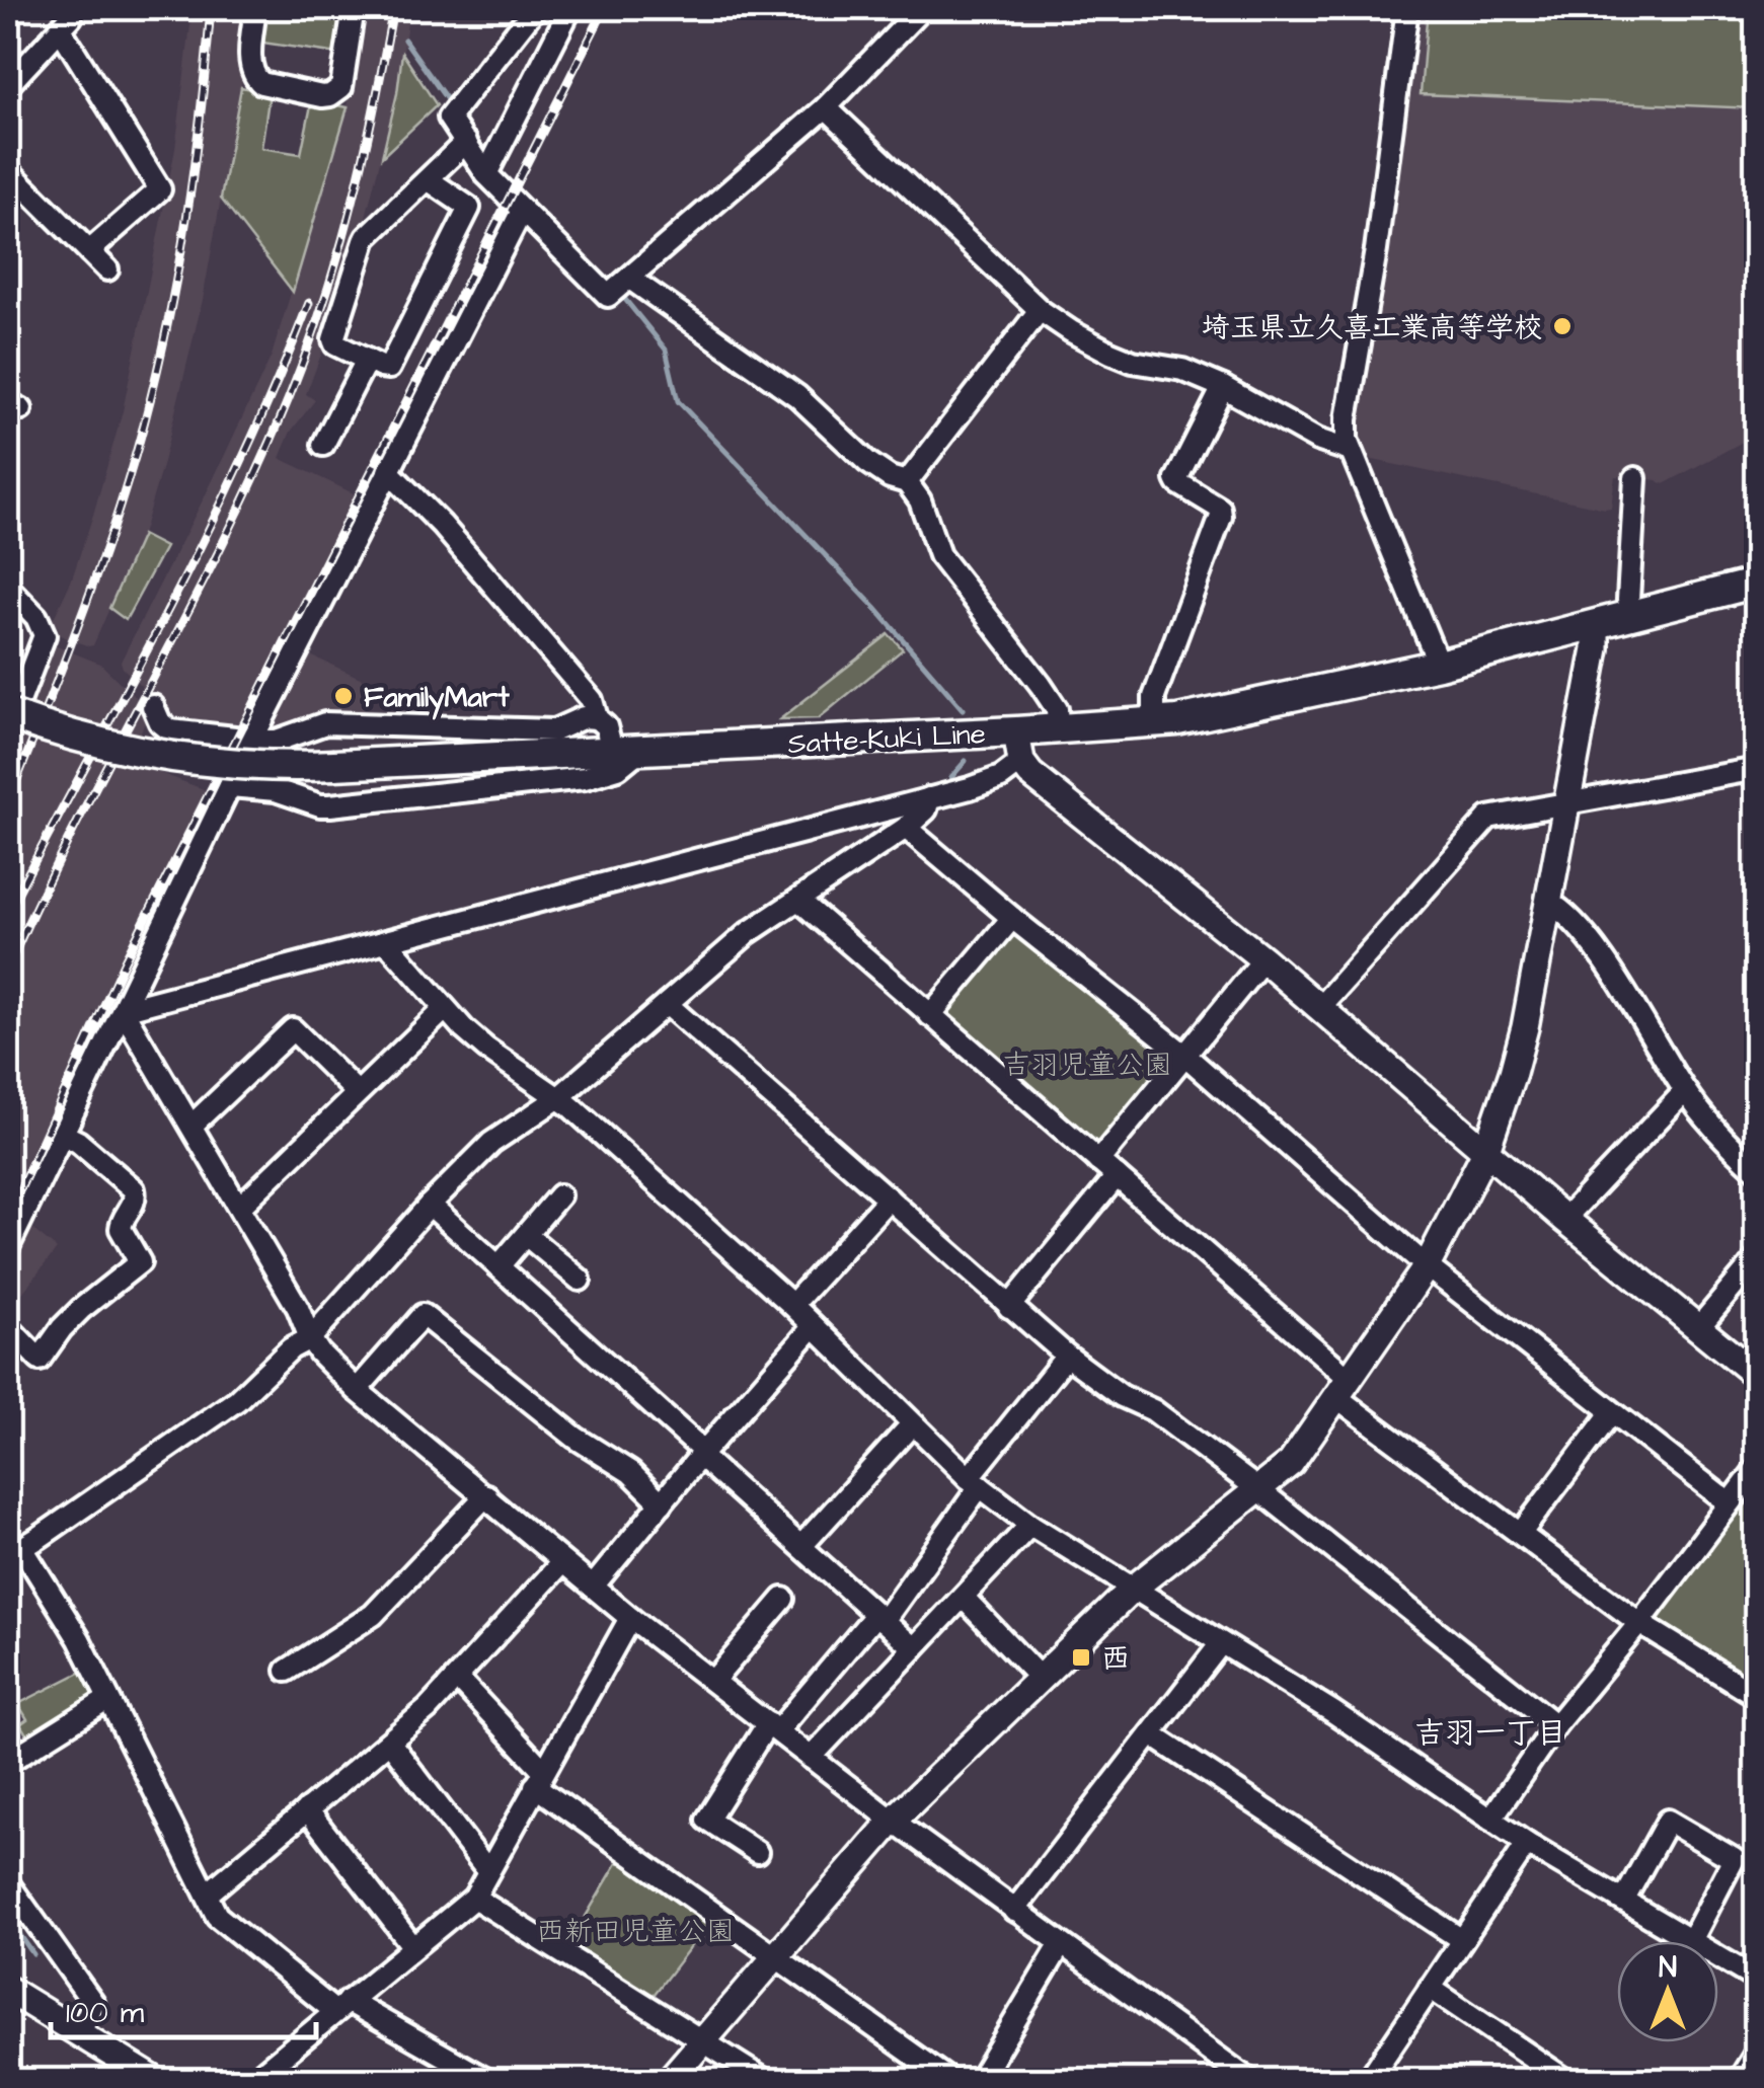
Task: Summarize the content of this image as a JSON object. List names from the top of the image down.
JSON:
{
  "streets": {
    "main road": ["Satte-Kuki Line"]
  },
  "districts": ["吉羽一丁目"],
  "parks": ["吉羽児童公園", "西新田児童公園"],
  "places": {
    "other": ["埼玉県立久喜工業高等学校", "FamilyMart"],
    "transit": ["西"]
  },
  "scale_bar": "100 m",
  "north": "top"
}
